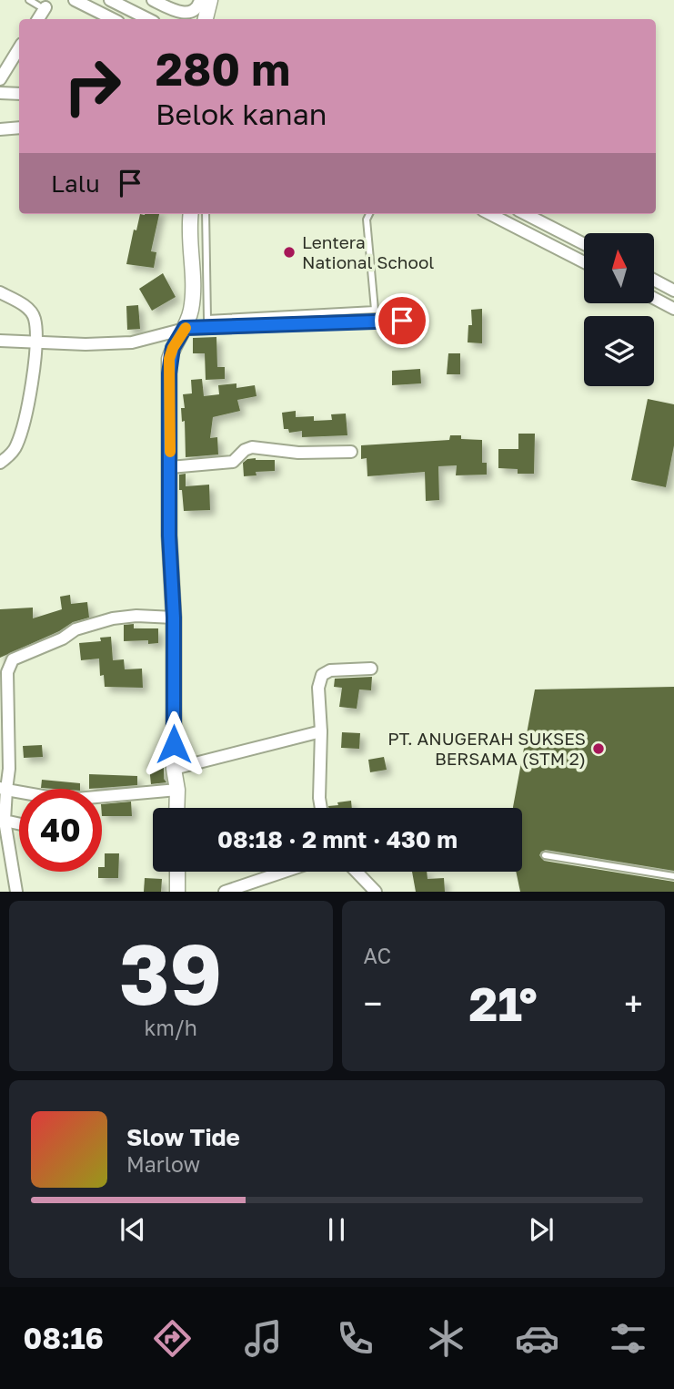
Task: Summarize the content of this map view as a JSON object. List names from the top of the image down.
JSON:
{
  "places": ["Lentera National School", "PT. ANUGERAH SUKSES BERSAMA (STM 2)"],
  "north": "top",
  "page": {
    "turn": ["280 m", "Belok kanan"],
    "then": "Lalu",
    "limit": "40",
    "trip": "08:18 · 2 mnt · 430 m",
    "tile": [
      ["39", "km/h"],
      "AC"
    ],
    "heat": ["−", "21°", "+"],
    "song": ["Slow Tide", "Marlow"],
    "tabs": "08:16"
  }
}
